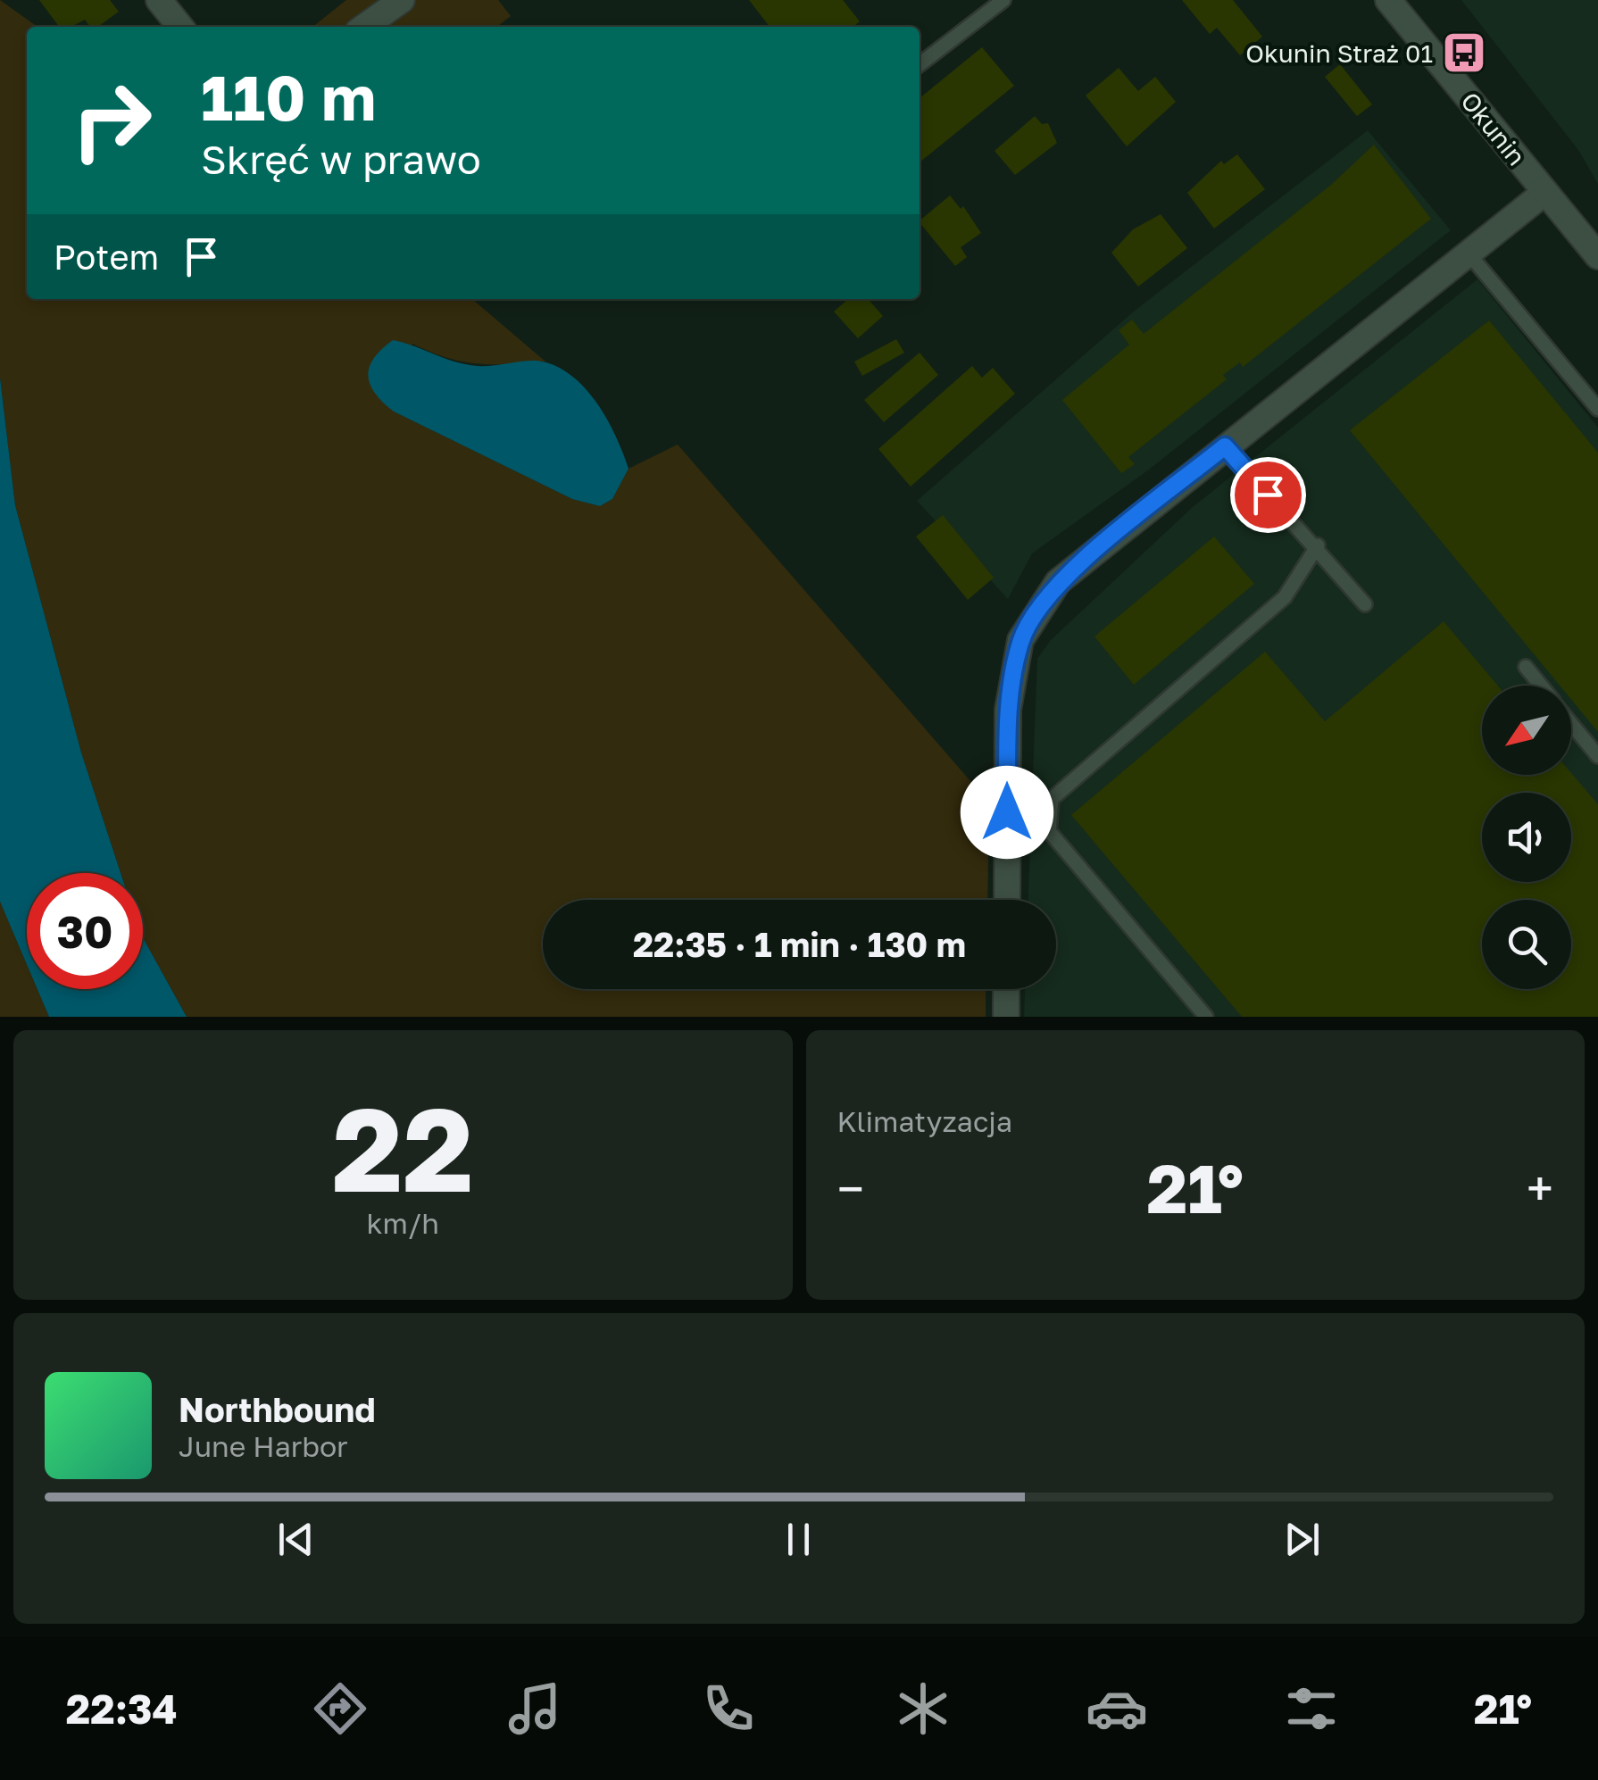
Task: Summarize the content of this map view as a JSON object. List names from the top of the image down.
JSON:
{
  "streets": {
    "street": ["Okunin"]
  },
  "places": {
    "bus stop": ["Okunin Straż 01"]
  },
  "north": "bottom left",
  "page": {
    "turn": ["110 m", "Skręć w prawo"],
    "then": "Potem",
    "limit": "30",
    "trip": "22:35 · 1 min · 130 m",
    "tile": [
      ["22", "km/h"],
      "Klimatyzacja"
    ],
    "heat": ["−", "21°", "+"],
    "song": ["Northbound", "June Harbor"],
    "tabs": ["22:34", "21°"]
  }
}
